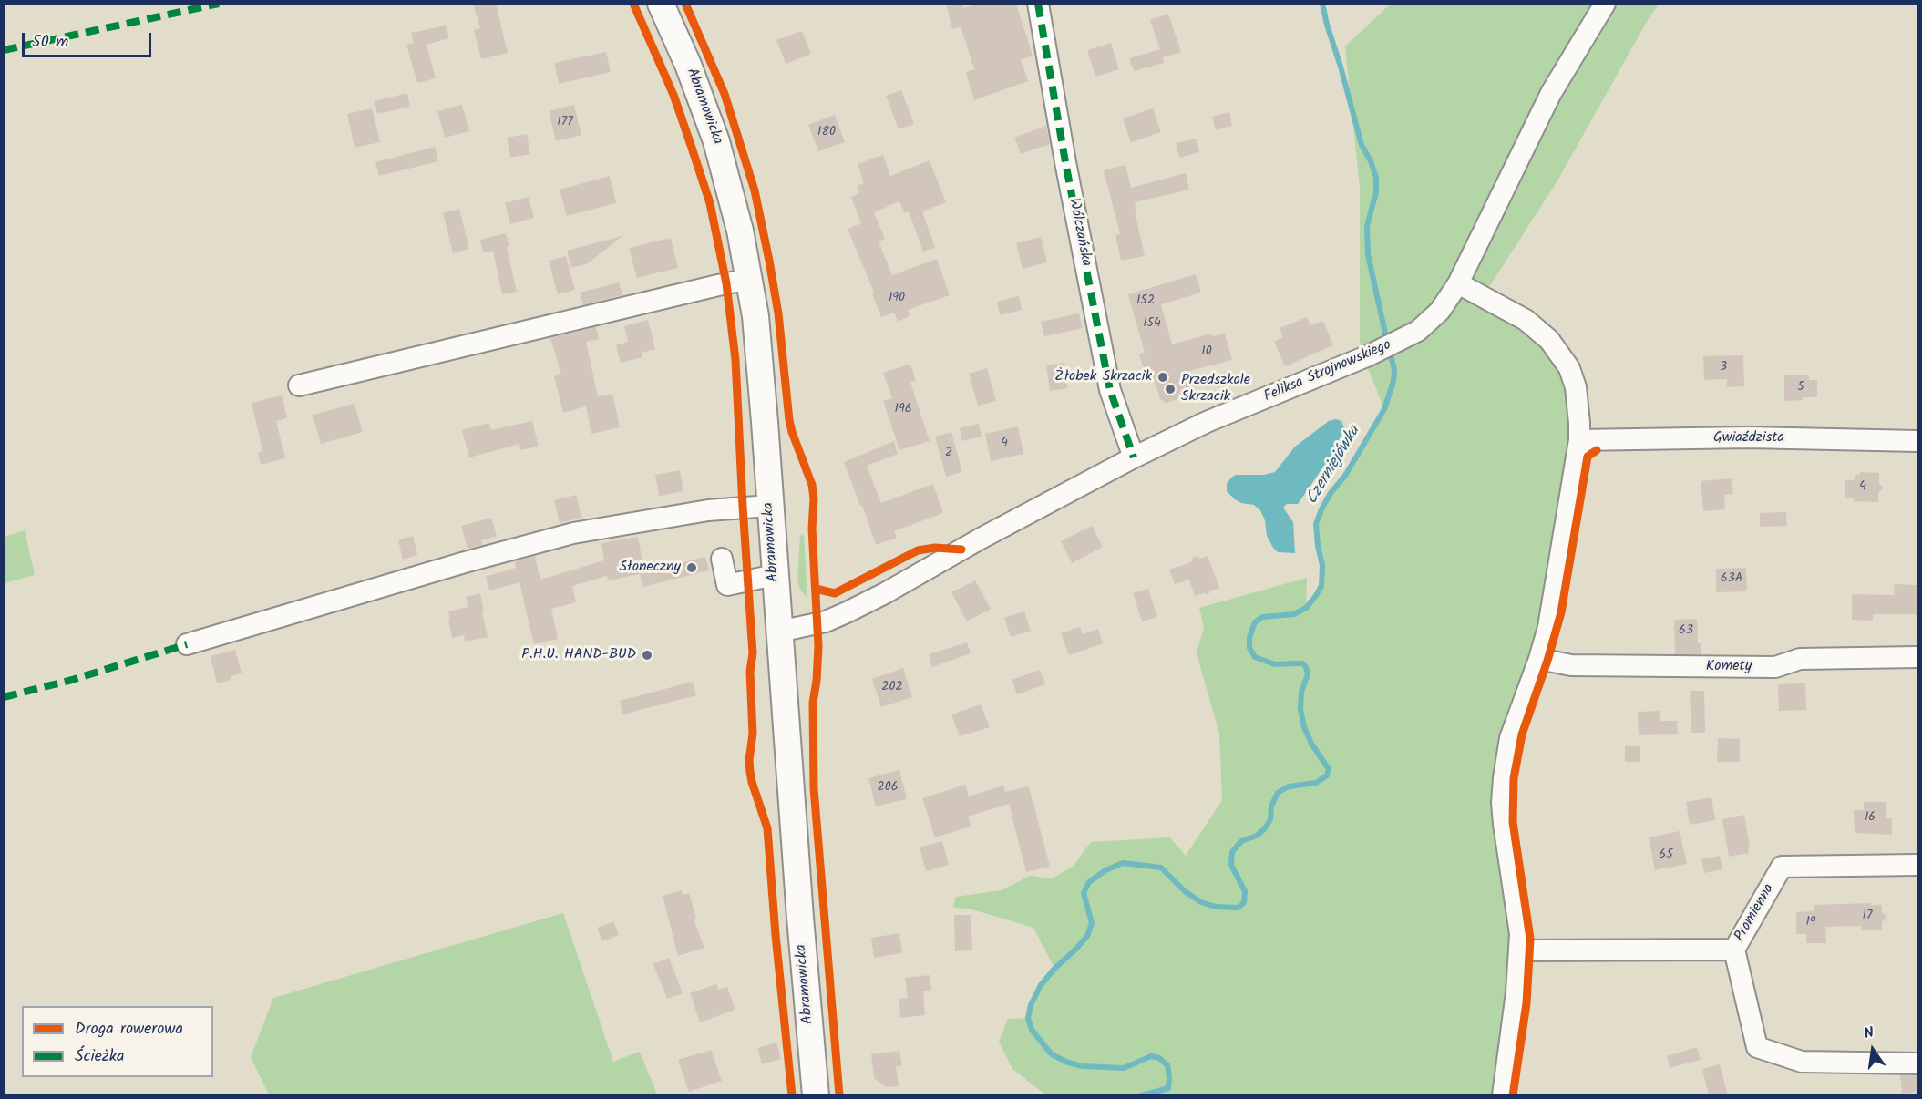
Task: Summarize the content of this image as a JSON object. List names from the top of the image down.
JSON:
{
  "streets": {
    "main road": ["Abramowicka"],
    "street": [
      "Wólczańska",
      "Feliksa Strojnowskiego",
      "Gwiaździsta",
      "Komety",
      "Promienna"
    ]
  },
  "crossings": [
    ["Abramowicka", "Feliksa Strojnowskiego"],
    ["Wólczańska", "Feliksa Strojnowskiego"]
  ],
  "water": ["Czerniejówka"],
  "places": [
    "Żłobek Skrzacik",
    "Przedszkole Skrzacik",
    "Słoneczny",
    "P.H.U. HAND-BUD"
  ],
  "house_numbers": [
    "177",
    "180",
    "190",
    "152",
    "154",
    "10",
    "3",
    "5",
    "196",
    "4",
    "2",
    "4",
    "63A",
    "63",
    "202",
    "206",
    "16",
    "65",
    "17",
    "19"
  ],
  "legend": ["Droga rowerowa", "Ścieżka"],
  "scale_bar": "50 m",
  "north": "top"
}
